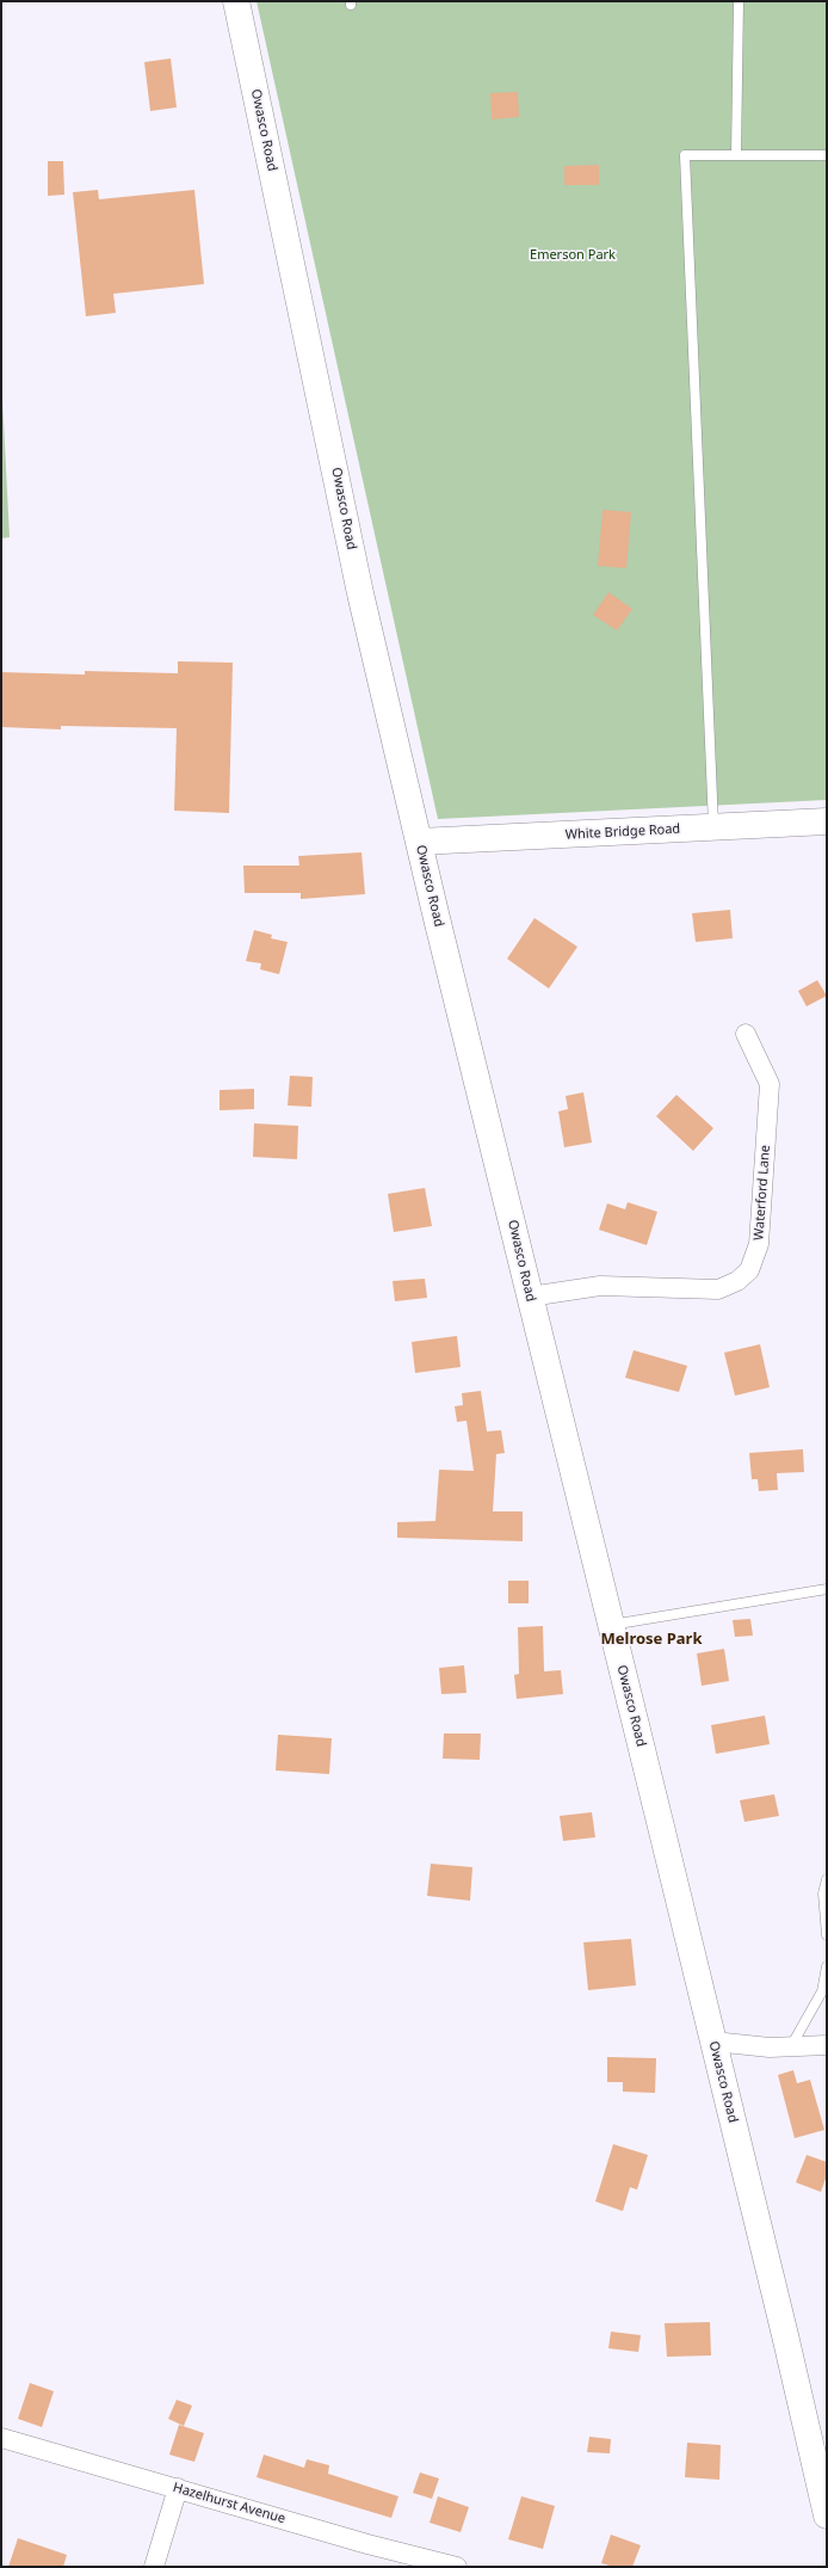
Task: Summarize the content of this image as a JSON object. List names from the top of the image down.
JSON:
{
  "streets": {
    "main road": ["Owasco Road", "White Bridge Road"],
    "street": ["Waterford Lane", "Hazelhurst Avenue"]
  },
  "crossings": [
    ["Owasco Road", "White Bridge Road"],
    ["Owasco Road", "Waterford Lane"]
  ],
  "districts": ["Melrose Park"],
  "parks": ["Emerson Park"]
}
